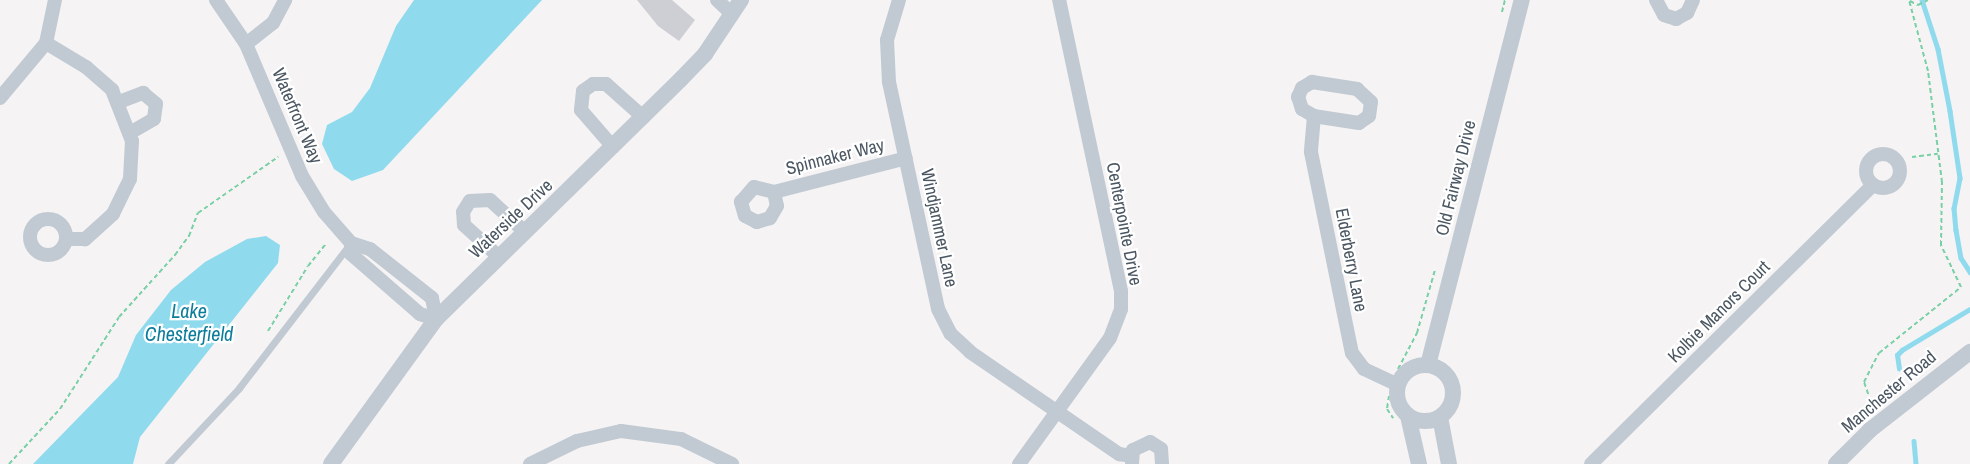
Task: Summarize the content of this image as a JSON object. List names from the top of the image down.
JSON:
{
  "streets": {
    "street": [
      "Waterfront Way",
      "Spinnaker Way",
      "Old Fairway Drive",
      "Waterside Drive",
      "Centerpointe Drive",
      "Windjammer Lane",
      "Elderberry Lane",
      "Kolbie Manors Court",
      "Manchester Road"
    ]
  },
  "crossings": [
    ["Waterfront Way", "Waterside Drive"],
    ["Spinnaker Way", "Windjammer Lane"],
    ["Old Fairway Drive", "Elderberry Lane"],
    ["Centerpointe Drive", "Windjammer Lane"]
  ],
  "water": ["Lake Chesterfield"]
}
